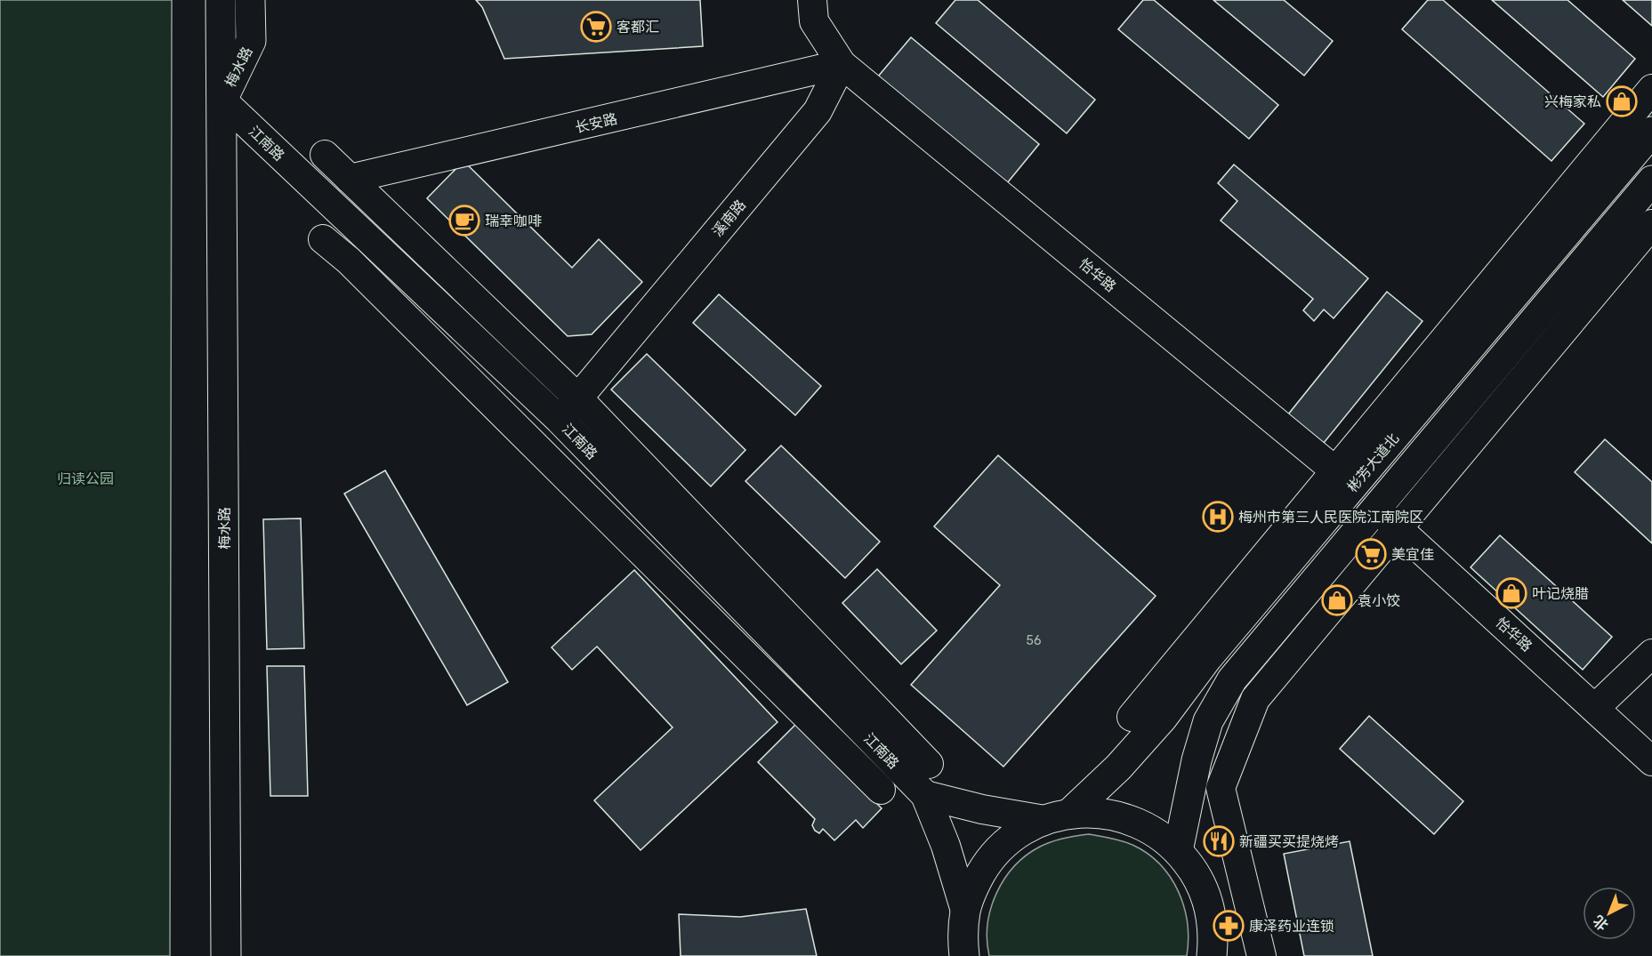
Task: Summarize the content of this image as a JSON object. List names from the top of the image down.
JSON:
{
  "streets": {
    "main road": ["梅水路", "彬芳大道北"],
    "street": [
      "长安路",
      "江南路",
      "溪南路",
      "怡华路"
    ]
  },
  "crossings": [
    ["梅水路", "江南路"],
    ["长安路", "溪南路"],
    ["长安路", "怡华路"],
    ["江南路", "溪南路"],
    ["溪南路", "怡华路"],
    ["怡华路", "彬芳大道北"]
  ],
  "parks": ["归读公园"],
  "places": {
    "supermarket": ["客都汇", "美宜佳"],
    "shop": ["兴梅家私", "叶记烧腊", "袁小饺"],
    "cafe": ["瑞幸咖啡"],
    "hospital": ["梅州市第三人民医院江南院区"],
    "restaurant": ["新疆买买提烧烤"],
    "pharmacy": ["康泽药业连锁"]
  },
  "house_numbers": ["56"],
  "north": "bottom left"
}
